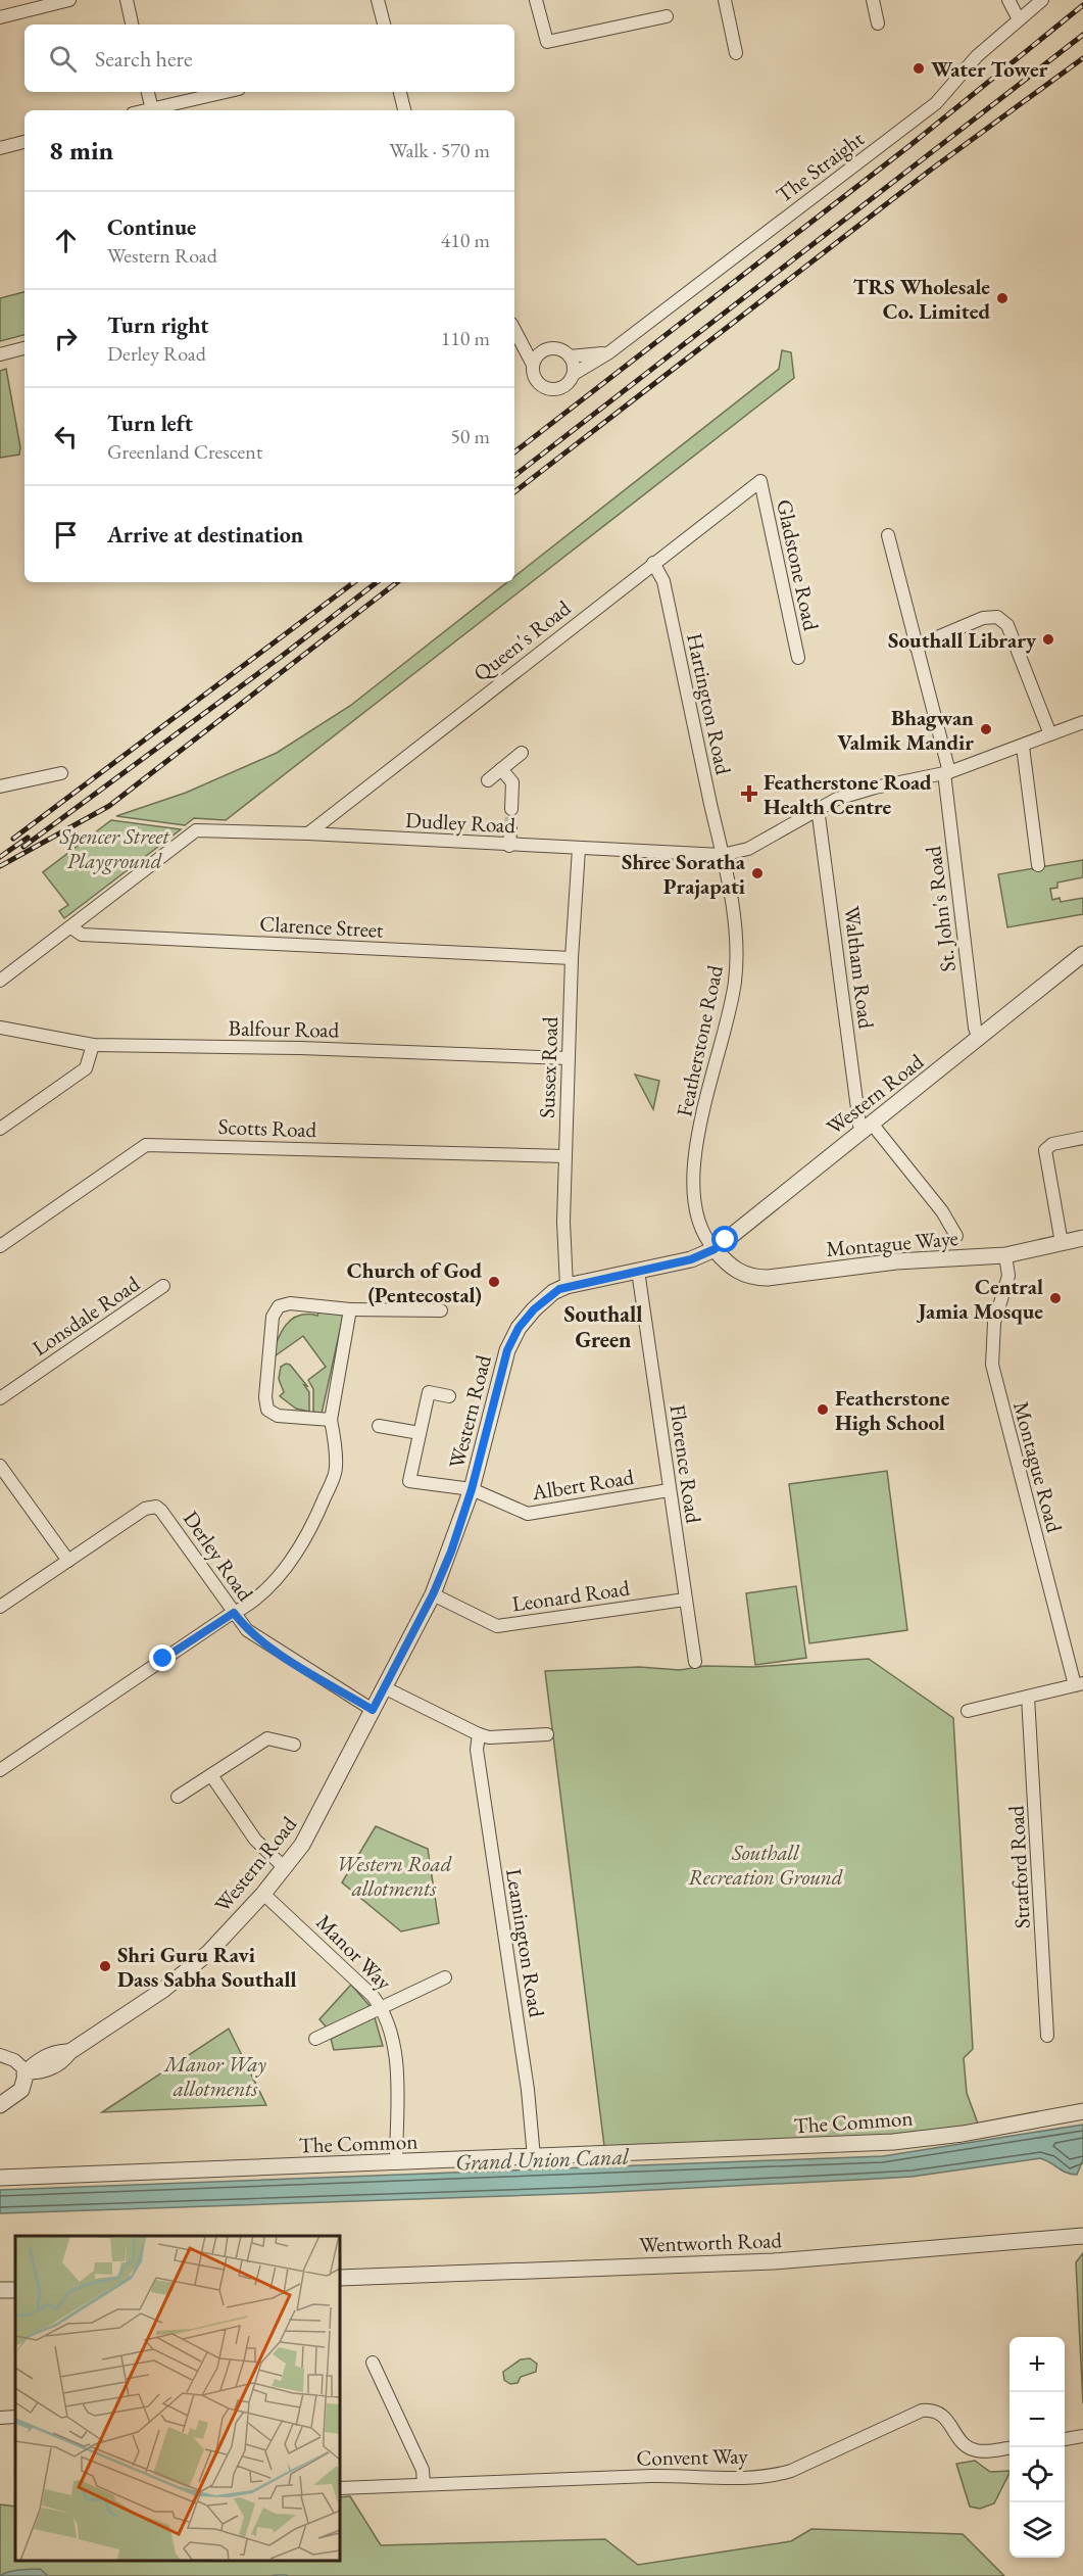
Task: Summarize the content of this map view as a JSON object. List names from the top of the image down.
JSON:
{
  "streets": {
    "street": [
      "The Straight",
      "Gladstone Road",
      "Queen's Road",
      "Hartington Road",
      "Dudley Road",
      "St. John's Road",
      "Clarence Street",
      "Waltham Road",
      "Balfour Road",
      "Featherstone Road",
      "Sussex Road",
      "Western Road",
      "Scotts Road",
      "Montague Waye",
      "Lonsdale Road",
      "Florence Road",
      "Montague Road",
      "Albert Road",
      "Derley Road",
      "Leonard Road",
      "Stratford Road",
      "Leamington Road",
      "Manor Way",
      "The Common",
      "Wentworth Road",
      "Convent Way"
    ]
  },
  "crossings": [
    ["Gladstone Road", "Queen's Road"],
    ["Queen's Road", "Hartington Road"],
    ["Queen's Road", "Dudley Road"],
    ["Hartington Road", "Dudley Road"],
    ["Hartington Road", "Featherstone Road"],
    ["Dudley Road", "Clarence Street"],
    ["Dudley Road", "Featherstone Road"],
    ["Dudley Road", "Sussex Road"],
    ["St. John's Road", "Western Road"],
    ["Clarence Street", "Sussex Road"],
    ["Waltham Road", "Western Road"],
    ["Balfour Road", "Sussex Road"],
    ["Featherstone Road", "Western Road"],
    ["Featherstone Road", "Montague Waye"],
    ["Sussex Road", "Western Road"],
    ["Sussex Road", "Scotts Road"],
    ["Western Road", "Montague Waye"],
    ["Western Road", "Florence Road"],
    ["Western Road", "Albert Road"],
    ["Western Road", "Derley Road"],
    ["Western Road", "Leonard Road"],
    ["Western Road", "Manor Way"],
    ["Montague Waye", "Montague Road"],
    ["Florence Road", "Albert Road"],
    ["Florence Road", "Leonard Road"],
    ["Leamington Road", "The Common"],
    ["Manor Way", "The Common"]
  ],
  "districts": ["Southall Green"],
  "water": ["Grand Union Canal"],
  "parks": [
    "Spencer Street Playground",
    "Southall Recreation Ground",
    "Western Road allotments",
    "Manor Way allotments"
  ],
  "places": {
    "other": [
      "Water Tower",
      "TRS Wholesale Co. Limited",
      "Southall Library",
      "Bhagwan Valmik Mandir",
      "Shree Soratha Prajapati",
      "Church of God (Pentecostal)",
      "Central Jamia Mosque",
      "Featherstone High School",
      "Shri Guru Ravi Dass Sabha Southall"
    ],
    "health": ["Featherstone Road Health Centre"]
  },
  "page": {
    "search": "Search here",
    "heading": ["8 min", "Walk · 570 m"],
    "list": [
      ["Continue", "Western Road", "410 m"],
      ["Turn right", "Derley Road", "110 m"],
      ["Turn left", "Greenland Crescent", "50 m"],
      "Arrive at destination"
    ],
    "map_buttons": ["+", "−"]
  }
}
